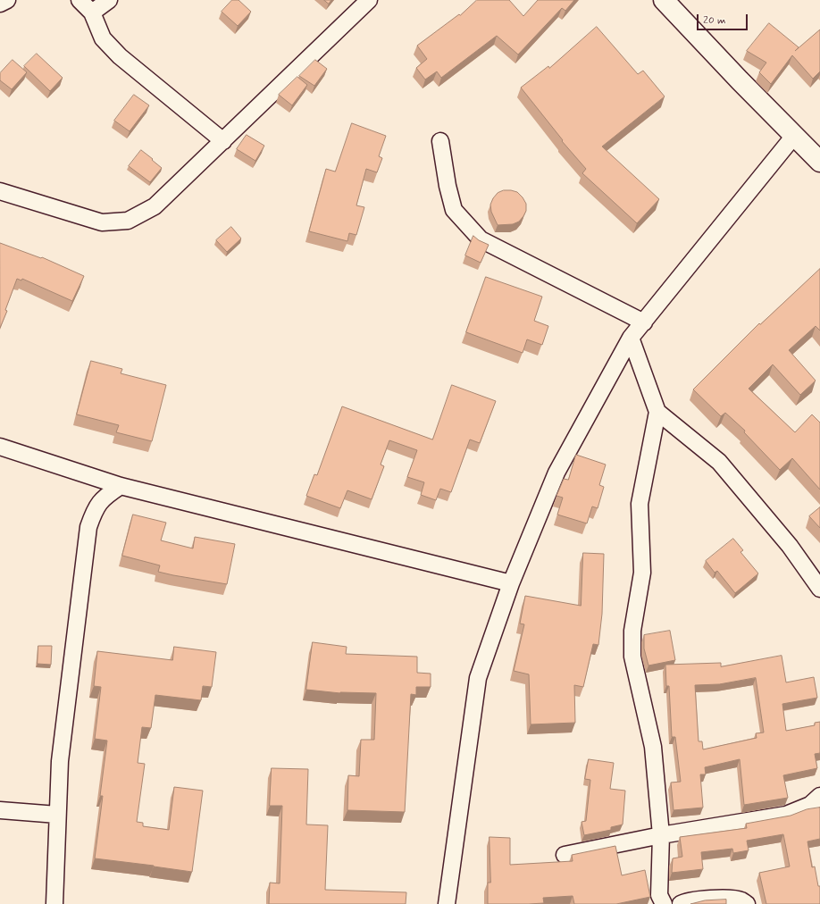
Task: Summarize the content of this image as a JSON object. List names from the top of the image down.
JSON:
{
  "scale_bar": "20 m"
}
